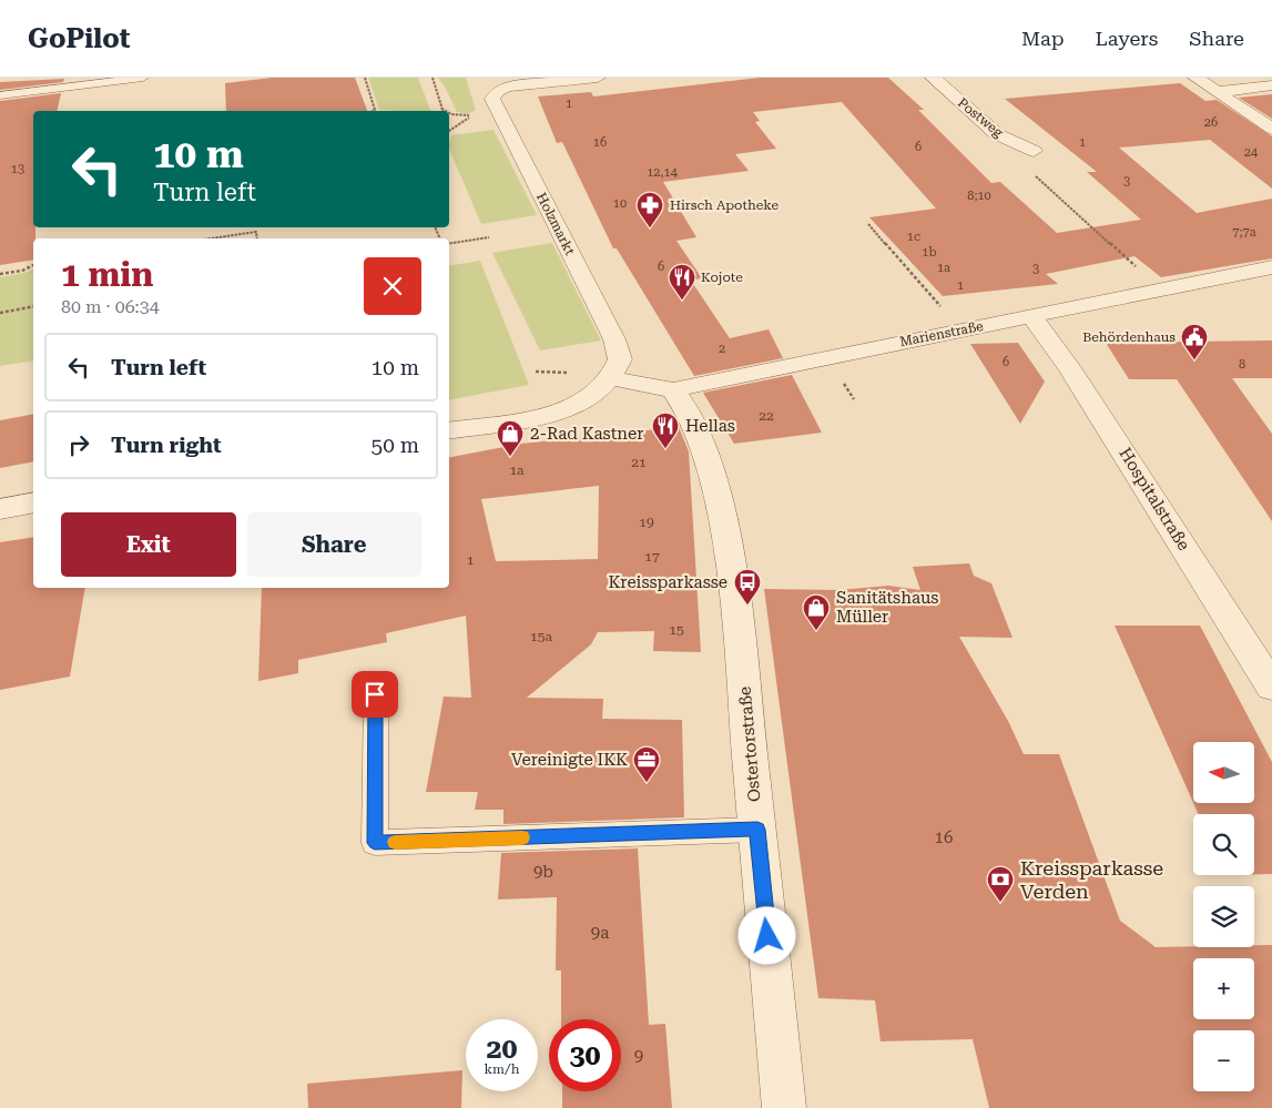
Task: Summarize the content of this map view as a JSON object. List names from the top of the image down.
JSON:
{
  "streets": {
    "street": [
      "Postweg",
      "Holzmarkt",
      "Marienstraße",
      "Hospitalstraße",
      "Ostertorstraße"
    ]
  },
  "crossings": [
    ["Holzmarkt", "Marienstraße"],
    ["Marienstraße", "Hospitalstraße"],
    ["Marienstraße", "Ostertorstraße"]
  ],
  "places": {
    "pharmacy": ["Hirsch Apotheke"],
    "restaurant": ["Kojote", "Hellas"],
    "public building": ["Behördenhaus"],
    "shop": ["2-Rad Kastner", "Sanitätshaus Müller"],
    "bus stop": ["Kreissparkasse"],
    "office": ["Vereinigte IKK"],
    "bank": ["Kreissparkasse Verden"]
  },
  "house_numbers": [
    "1",
    "26",
    "16",
    "1",
    "6",
    "24",
    "13",
    "12,14",
    "3",
    "8;10",
    "10",
    "7;7a",
    "1c",
    "1b",
    "6",
    "1a",
    "3",
    "1",
    "2",
    "6",
    "8",
    "22",
    "21",
    "1a",
    "19",
    "17",
    "1",
    "15",
    "15a",
    "16",
    "9b",
    "9a",
    "9"
  ],
  "north": "left",
  "page": {
    "header": "GoPilot",
    "nav": ["Map", "Layers", "Share"],
    "turn": ["10 m", "Turn left"],
    "heading": ["1 min", "80 m · 06:34"],
    "list": [
      {
        "name": "Turn left",
        "value": "10 m"
      },
      {
        "name": "Turn right",
        "value": "50 m"
      }
    ],
    "buttons": ["Exit", "Share"],
    "map_buttons": ["+", "−"],
    "speed": "20 km/h",
    "limit": "30"
  }
}
